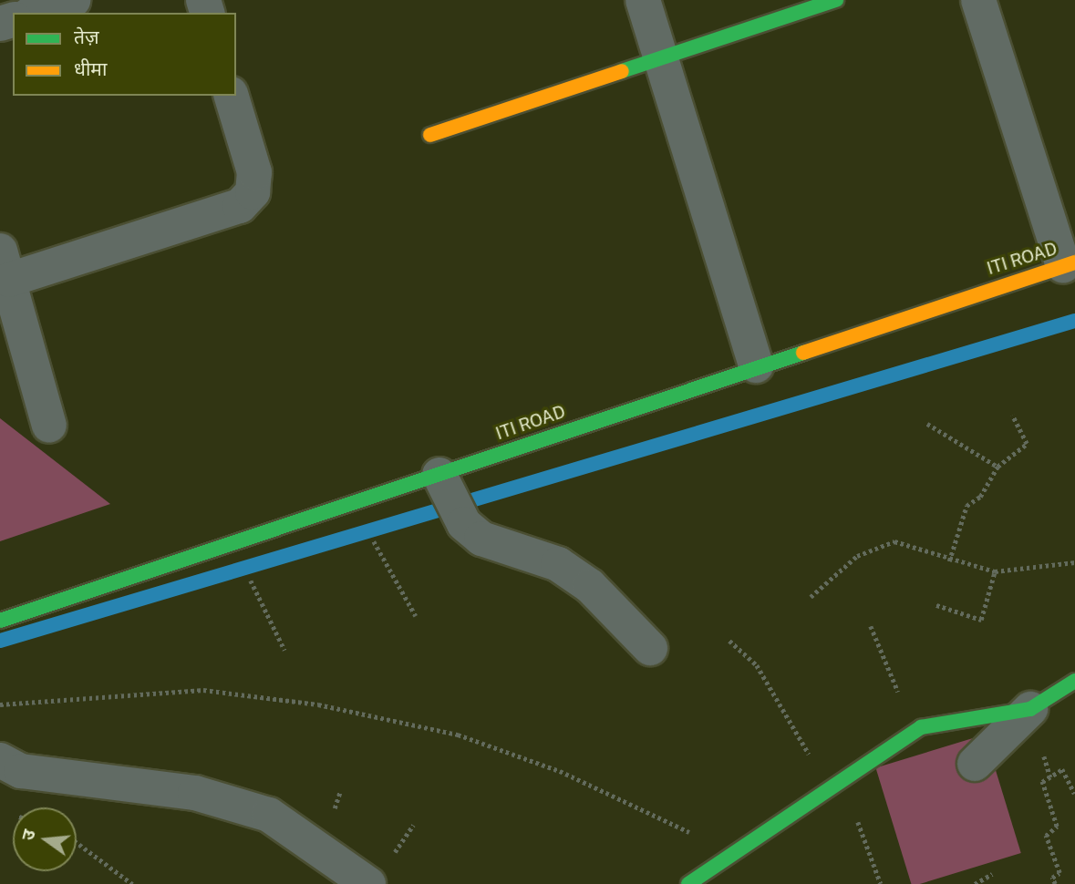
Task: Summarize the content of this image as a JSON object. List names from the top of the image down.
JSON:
{
  "streets": {
    "street": ["ITI ROAD"]
  },
  "legend": ["तेज़", "धीमा"],
  "north": "left"
}
